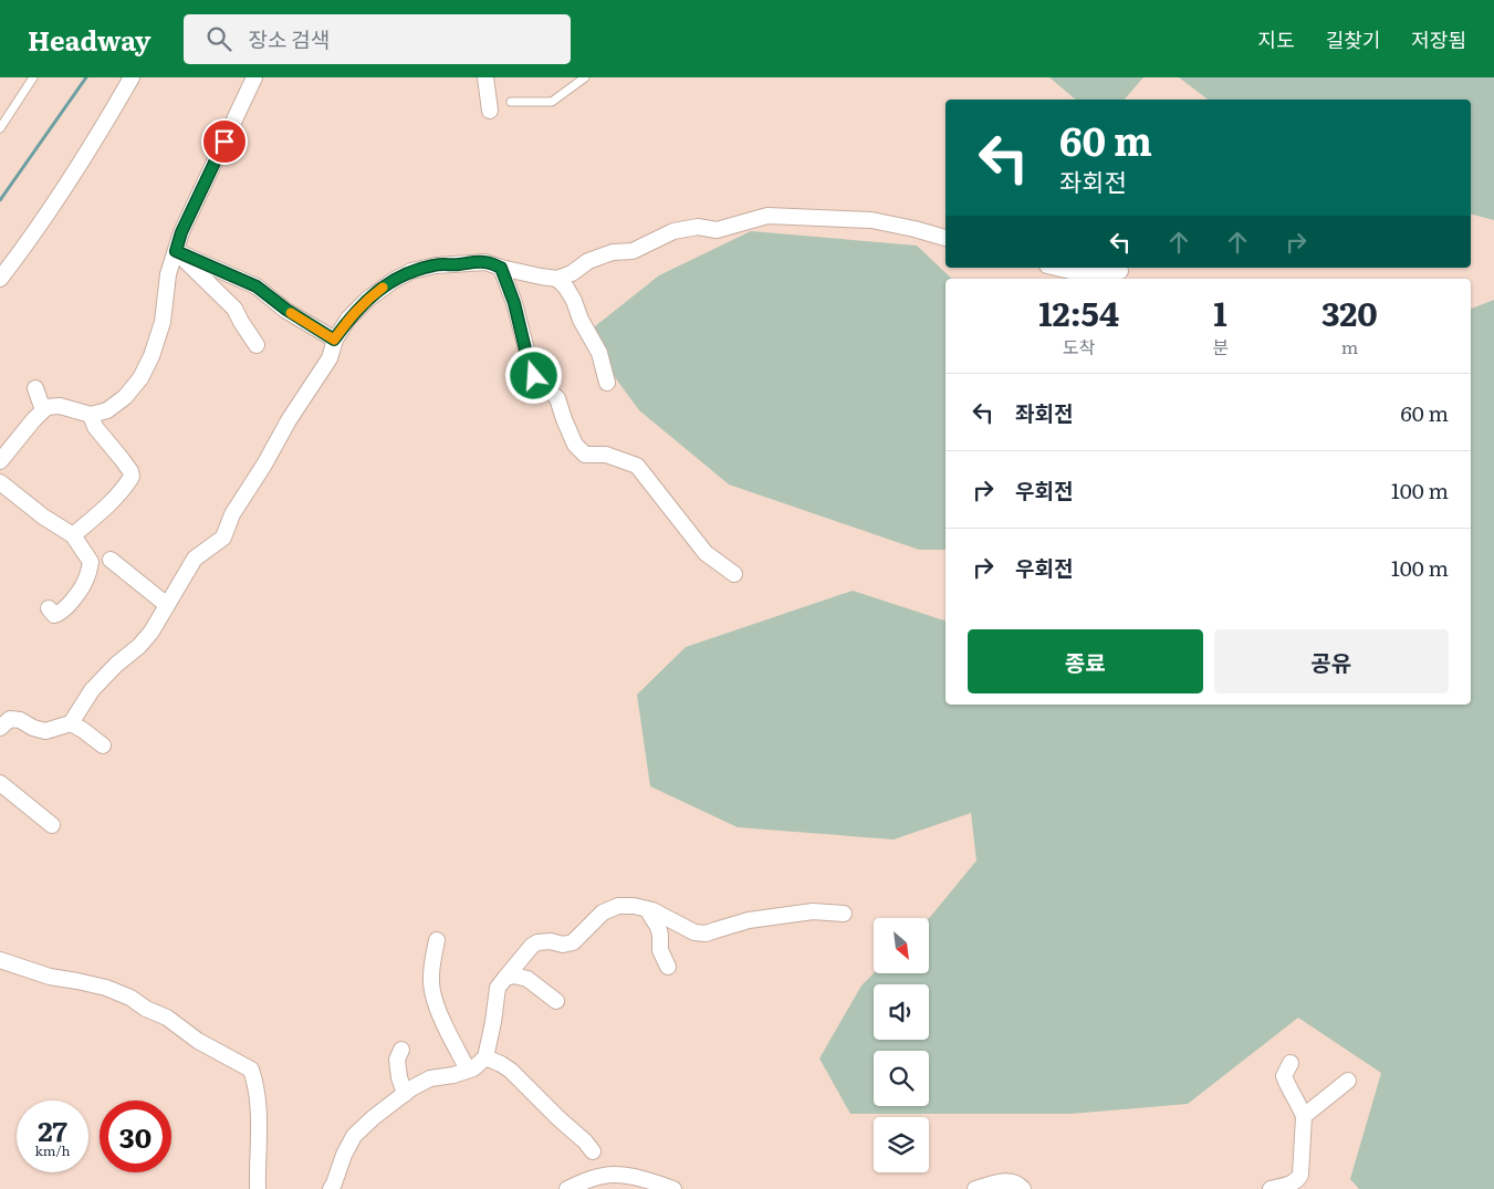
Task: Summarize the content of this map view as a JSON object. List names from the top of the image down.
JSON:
{
  "north": "bottom right",
  "page": {
    "header": "Headway",
    "search": "장소 검색",
    "nav": ["지도", "길찾기", "저장됨"],
    "turn": ["60 m", "좌회전"],
    "eta": [
      "12:54",
      "도착",
      "1",
      "분",
      "320",
      "m"
    ],
    "list": [
      {
        "name": "좌회전",
        "value": "60 m"
      },
      {
        "name": "우회전",
        "value": "100 m"
      },
      {
        "name": "우회전",
        "value": "100 m"
      }
    ],
    "buttons": ["종료", "공유"],
    "speed": "27 km/h",
    "limit": "30"
  }
}
